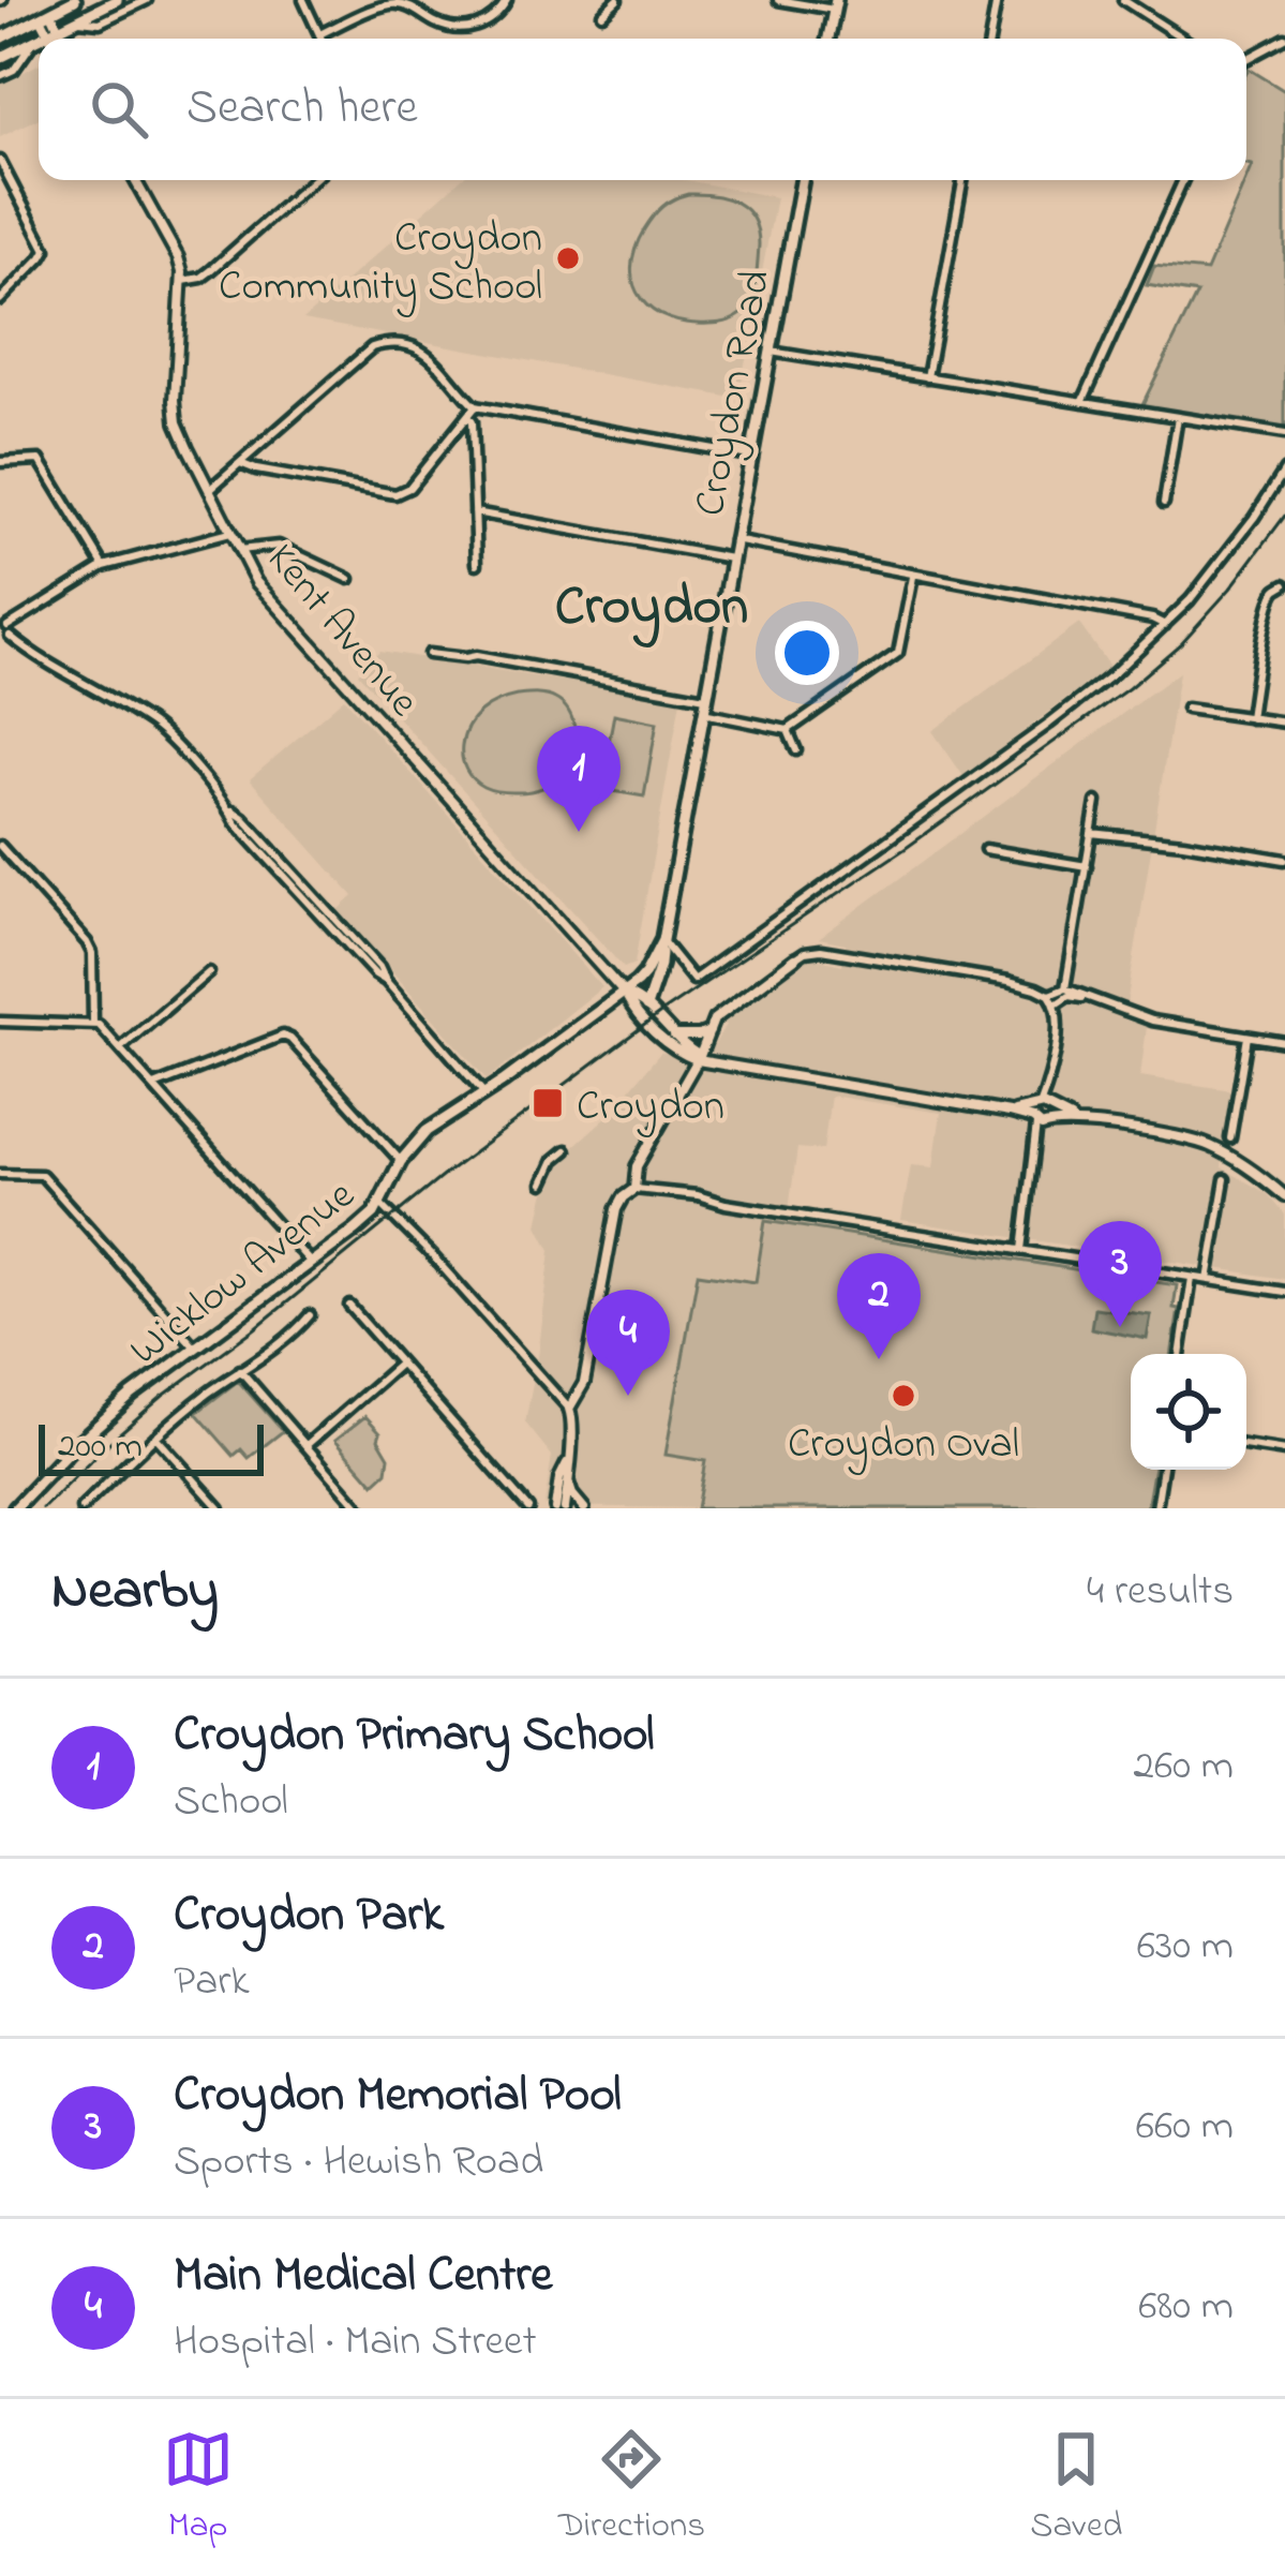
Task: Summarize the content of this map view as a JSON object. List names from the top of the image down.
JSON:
{
  "streets": {
    "main road": ["Croydon Road", "Wicklow Avenue"],
    "street": ["Kent Avenue"]
  },
  "crossings": [
    ["Croydon Road", "Kent Avenue"],
    ["Croydon Road", "Wicklow Avenue"],
    ["Kent Avenue", "Wicklow Avenue"]
  ],
  "districts": ["Croydon"],
  "places": {
    "other": ["Croydon Community School", "Croydon Oval"],
    "transit": ["Croydon"]
  },
  "scale_bar": "200 m",
  "page": {
    "search": "Search here",
    "pins": [
      "1",
      "3",
      "2",
      "4"
    ],
    "scale": "200 m",
    "heading": ["Nearby", "4 results"],
    "list": [
      {
        "mark": "1",
        "name": "Croydon Primary School",
        "note": "School",
        "value": "260 m"
      },
      {
        "mark": "2",
        "name": "Croydon Park",
        "note": "Park",
        "value": "630 m"
      },
      {
        "mark": "3",
        "name": "Croydon Memorial Pool",
        "note": "Sports · Hewish Road",
        "value": "660 m"
      },
      {
        "mark": "4",
        "name": "Main Medical Centre",
        "note": "Hospital · Main Street",
        "value": "680 m"
      }
    ],
    "nav": ["Map", "Directions", "Saved"]
  }
}
